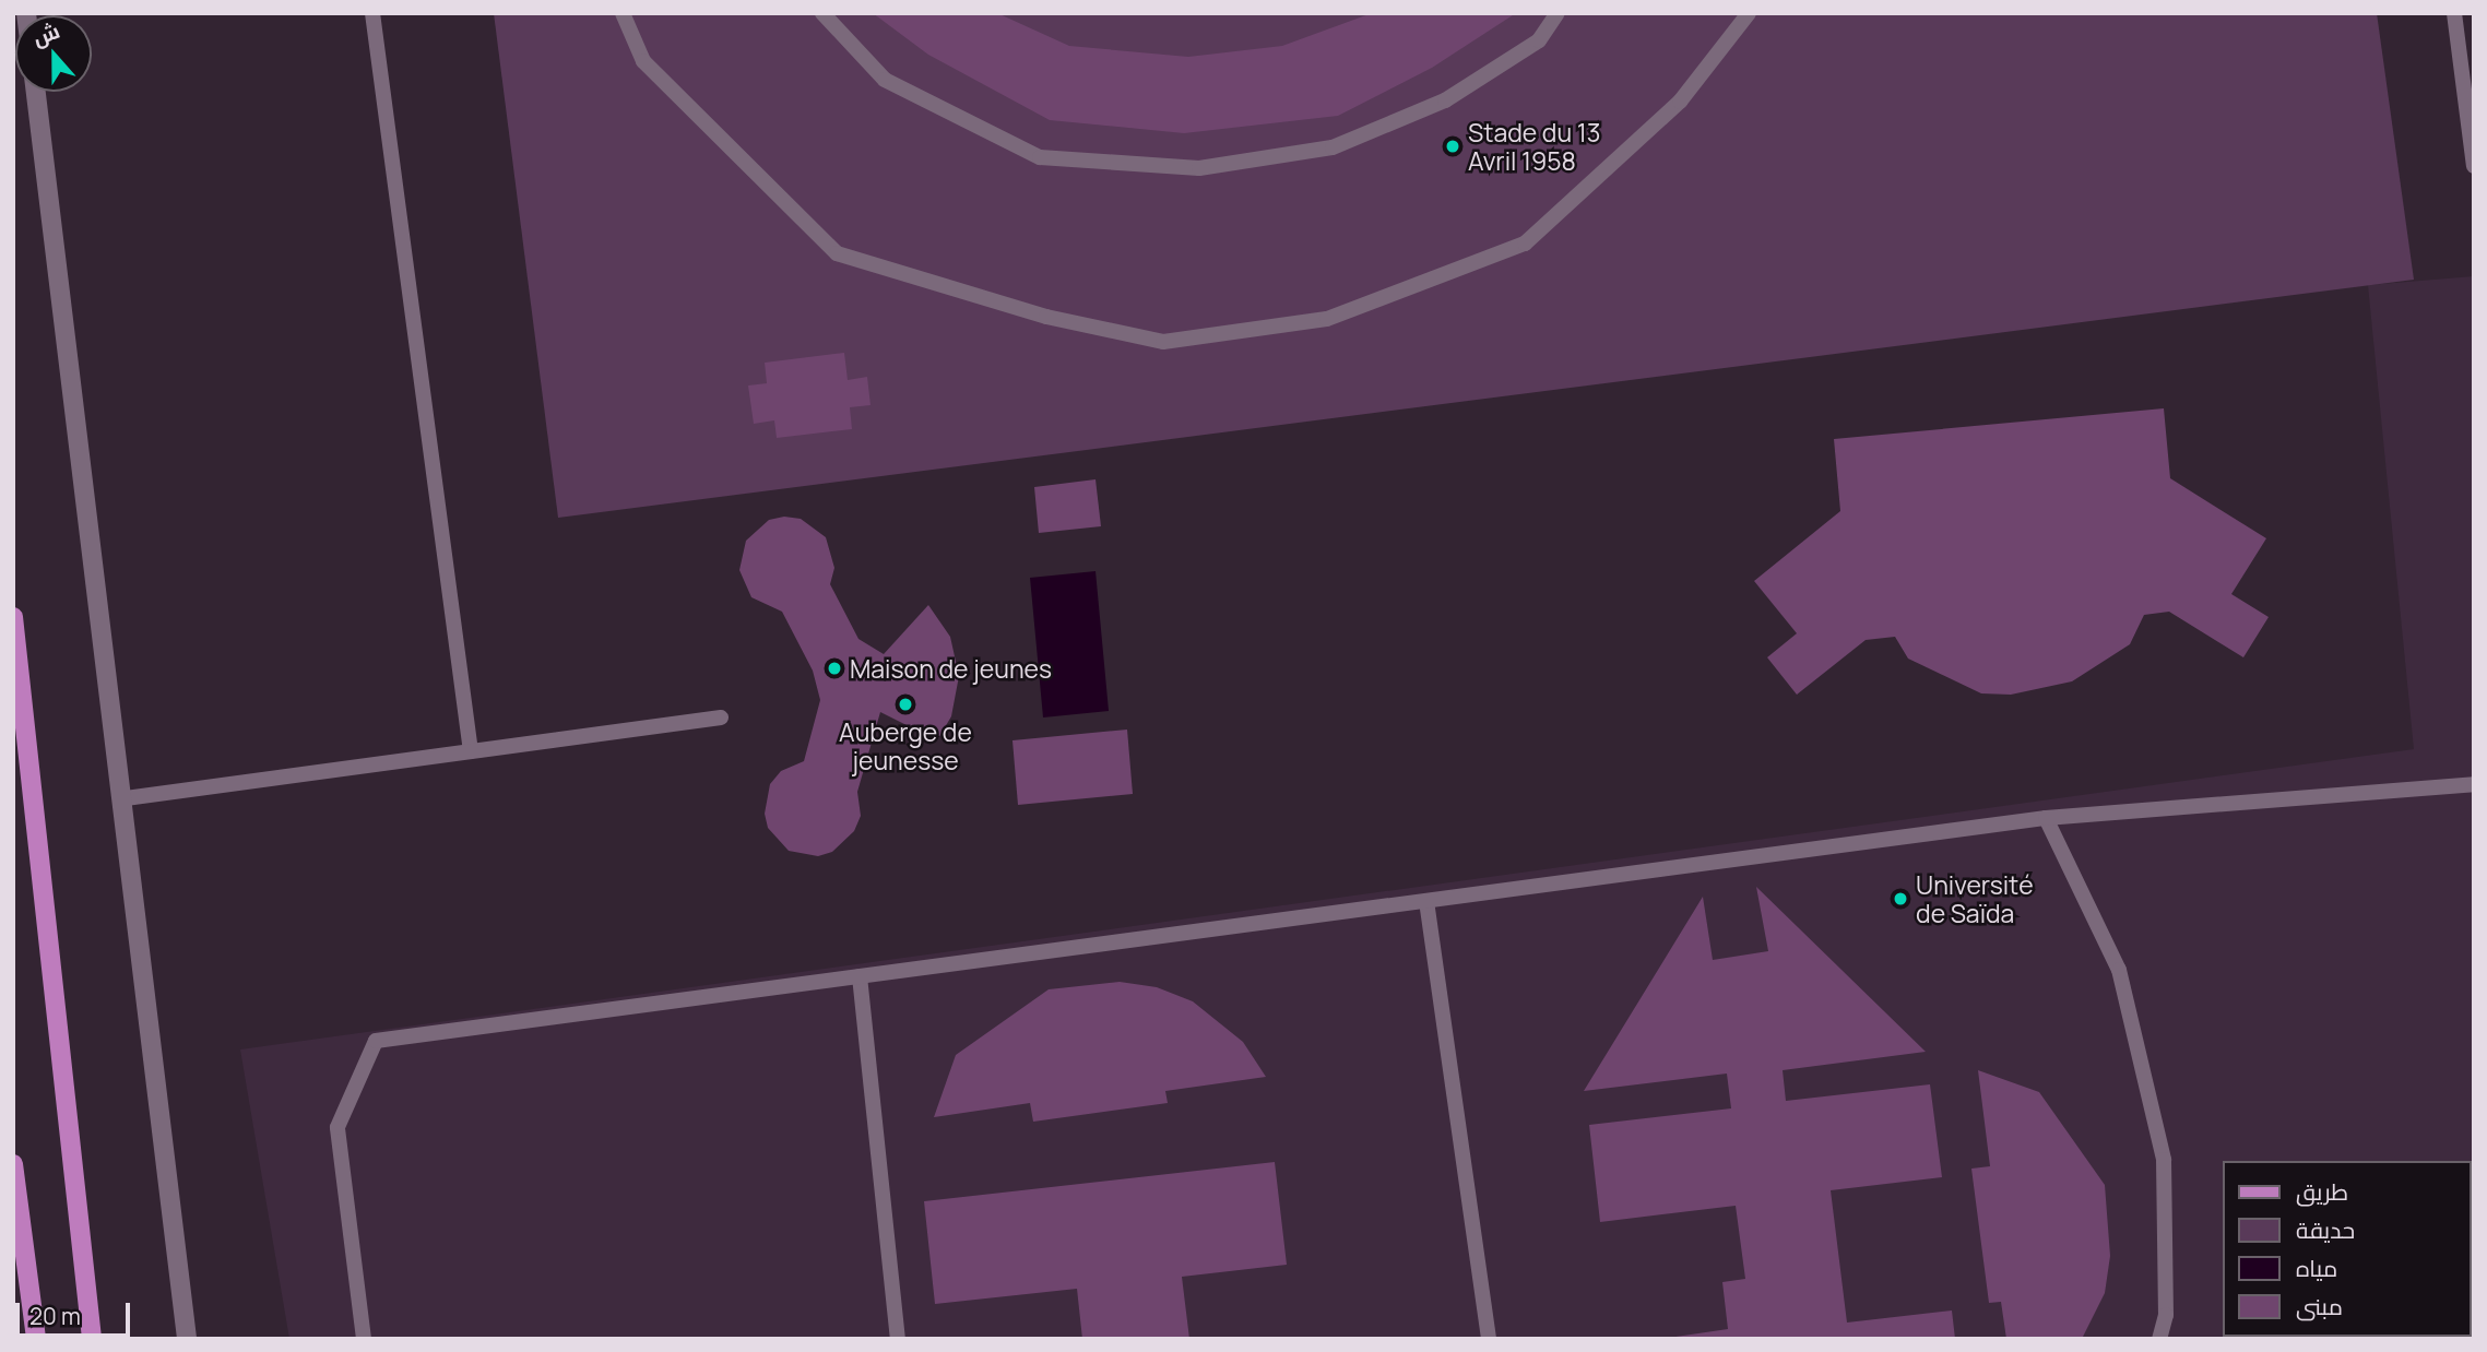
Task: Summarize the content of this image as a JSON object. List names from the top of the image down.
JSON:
{
  "places": [
    "Stade du 13 Avril 1958",
    "Maison de jeunes",
    "Auberge de jeunesse",
    "Université de Saïda"
  ],
  "legend": [
    "طريق",
    "حديقة",
    "مياه",
    "مبنى"
  ],
  "scale_bar": "20 m",
  "north": "top"
}
